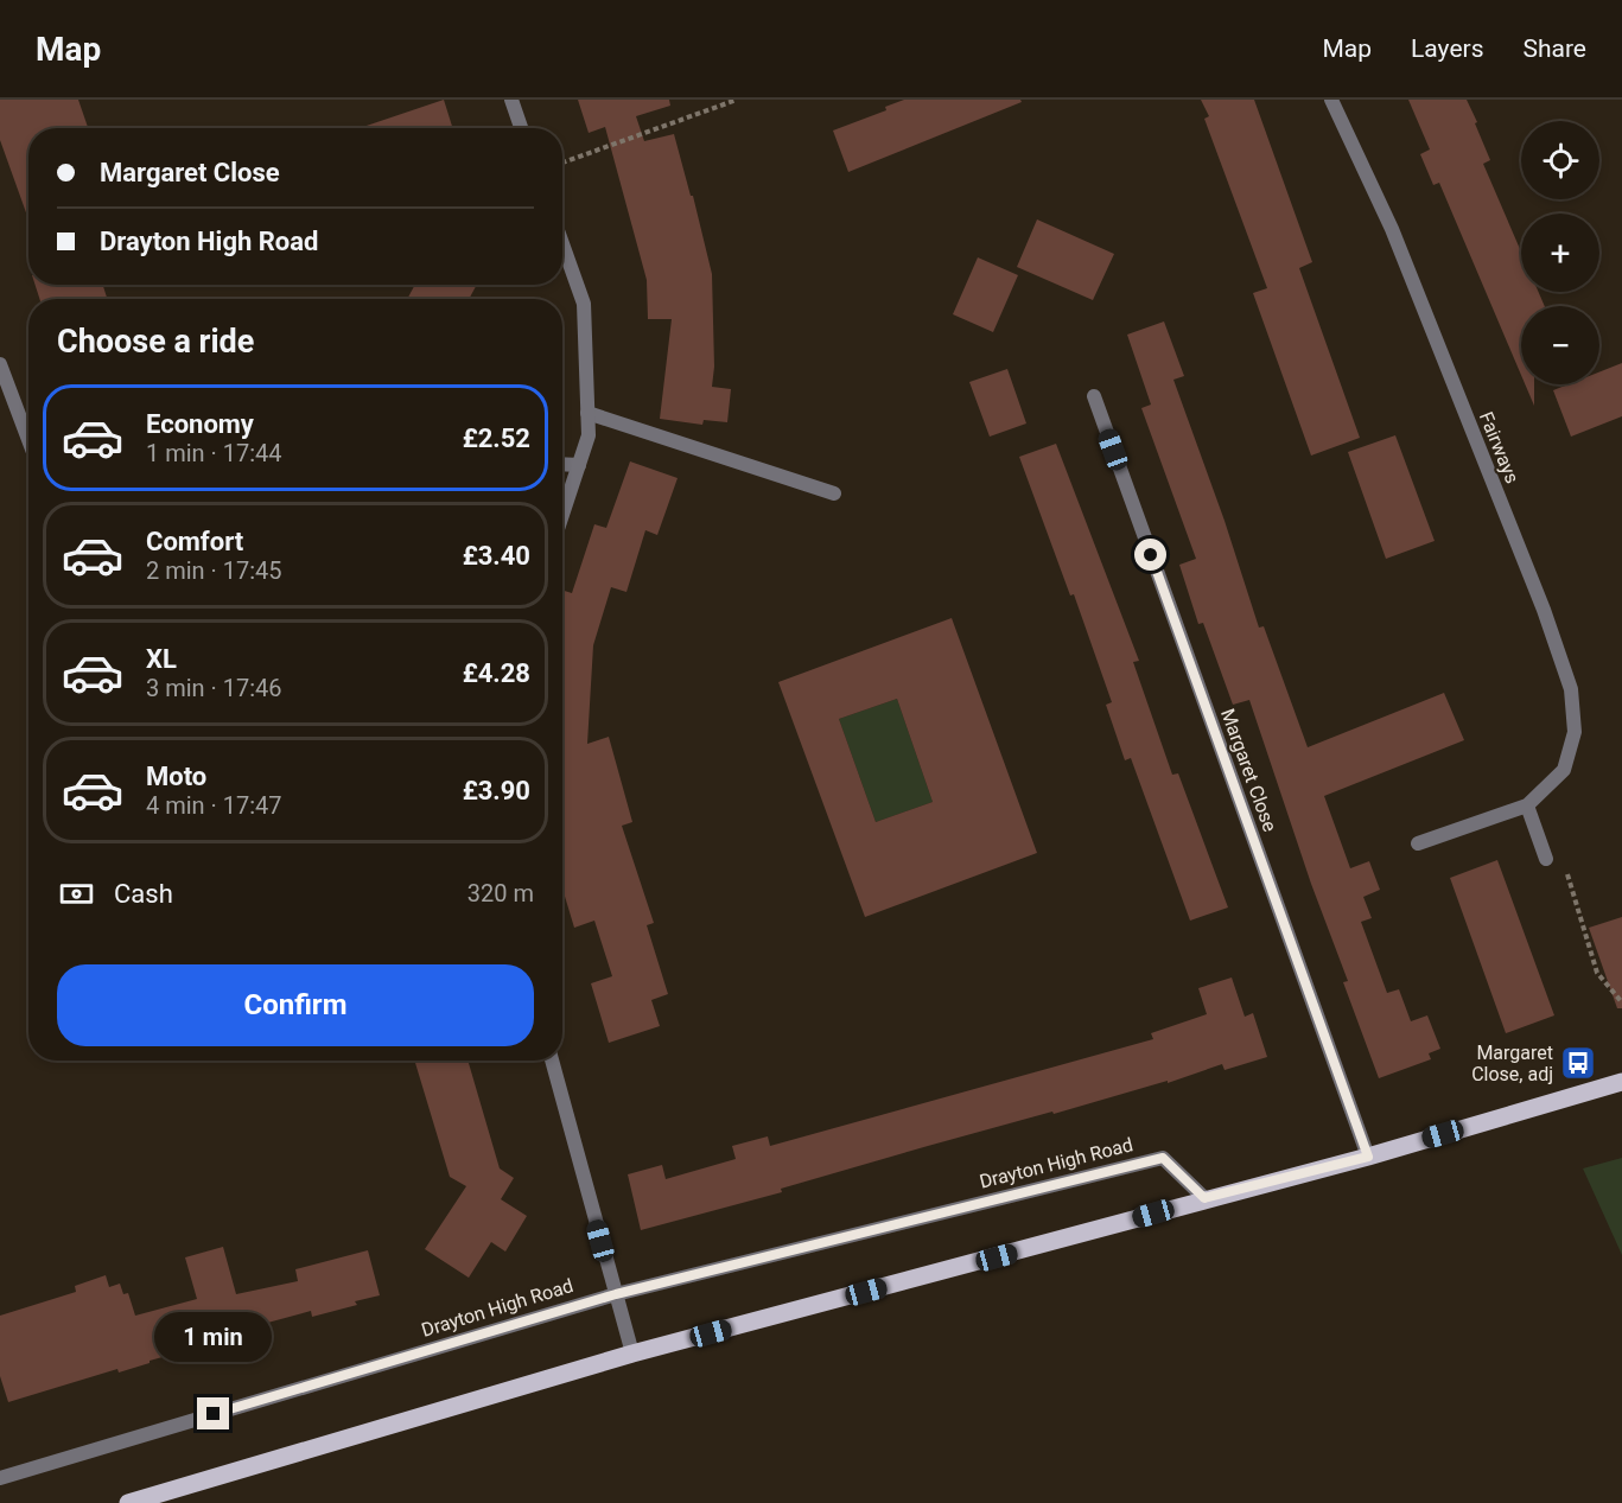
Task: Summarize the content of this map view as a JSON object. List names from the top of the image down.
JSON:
{
  "streets": {
    "street": ["Fairways", "Margaret Close", "Drayton High Road"]
  },
  "places": {
    "bus stop": ["Margaret Close, adj"]
  },
  "page": {
    "header": "Map",
    "nav": ["Map", "Layers", "Share"],
    "map_buttons": ["+", "−"],
    "banner": ["Margaret Close", "Drayton High Road"],
    "heading": "Choose a ride",
    "list": [
      {
        "name": "Economy",
        "note": "1 min · 17:44",
        "value": "£2.52"
      },
      {
        "name": "Comfort",
        "note": "2 min · 17:45",
        "value": "£3.40"
      },
      {
        "name": "XL",
        "note": "3 min · 17:46",
        "value": "£4.28"
      },
      {
        "name": "Moto",
        "note": "4 min · 17:47",
        "value": "£3.90"
      }
    ],
    "pay": ["Cash", "320 m"],
    "buttons": "Confirm",
    "bubble": "1 min"
  }
}
